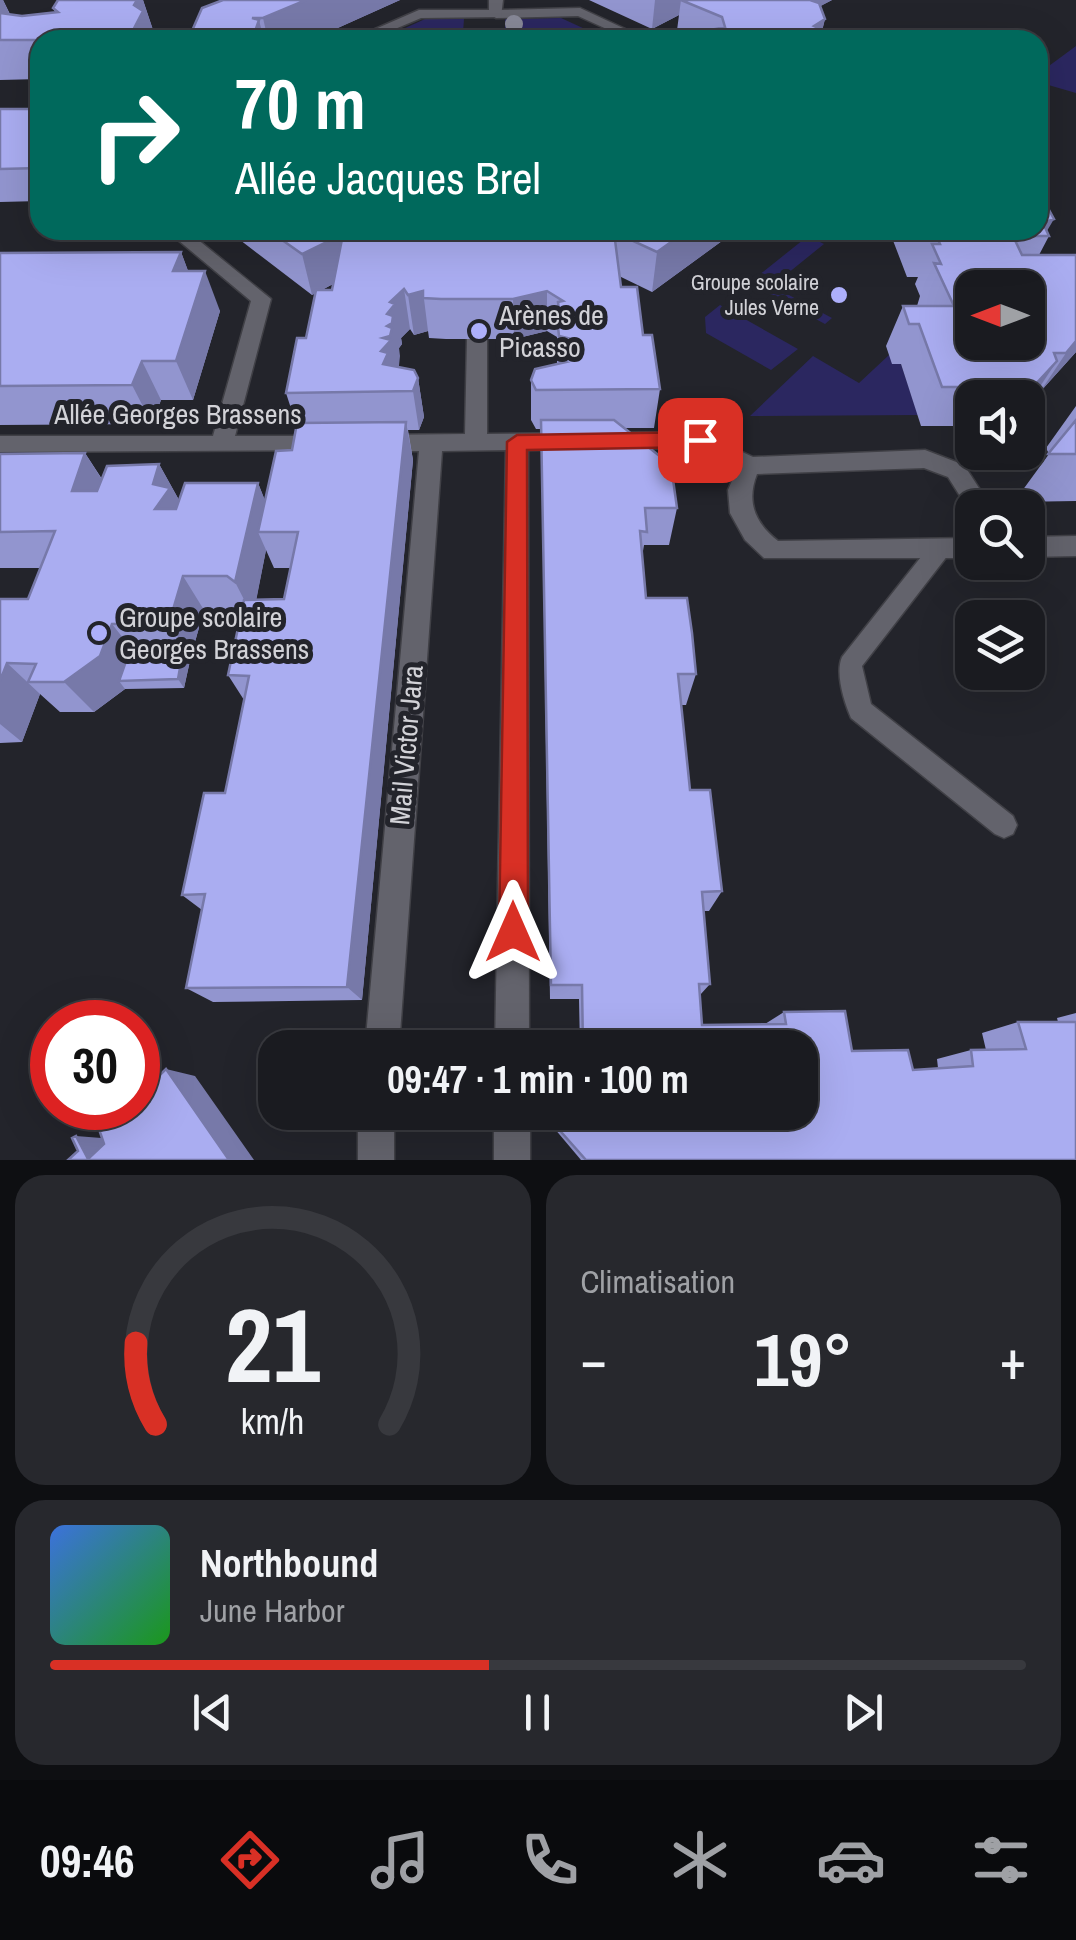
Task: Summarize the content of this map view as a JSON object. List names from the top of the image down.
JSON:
{
  "streets": {
    "street": ["Allée Georges Brassens", "Mail Victor Jara"]
  },
  "crossings": [
    ["Allée Georges Brassens", "Mail Victor Jara"]
  ],
  "places": ["Groupe scolaire Jules Verne", "Arènes de Picasso", "Groupe scolaire Georges Brassens"],
  "north": "left",
  "page": {
    "turn": ["70 m", "Allée Jacques Brel"],
    "limit": "30",
    "trip": "09:47 · 1 min · 100 m",
    "tile": "Climatisation",
    "heat": ["−", "19°", "+"],
    "song": ["Northbound", "June Harbor"],
    "tabs": "09:46",
    "gauge": ["21", "km/h"]
  }
}
